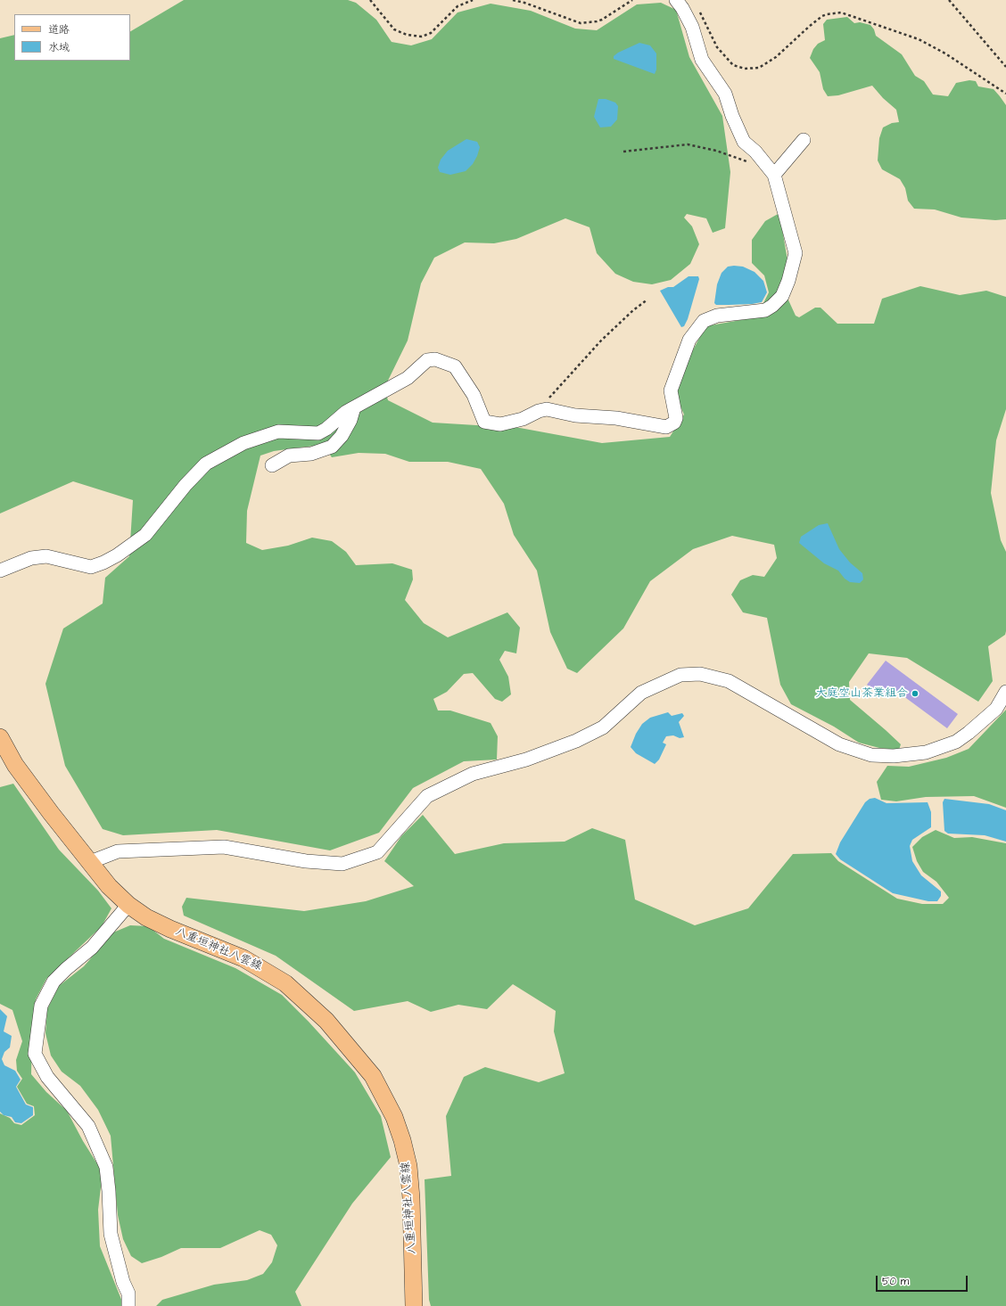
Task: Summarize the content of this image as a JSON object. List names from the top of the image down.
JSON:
{
  "streets": {
    "main road": ["八重垣神社八雲線"]
  },
  "places": ["大庭空山茶業組合"],
  "legend": ["道路", "水域"],
  "scale_bar": "50 m"
}
